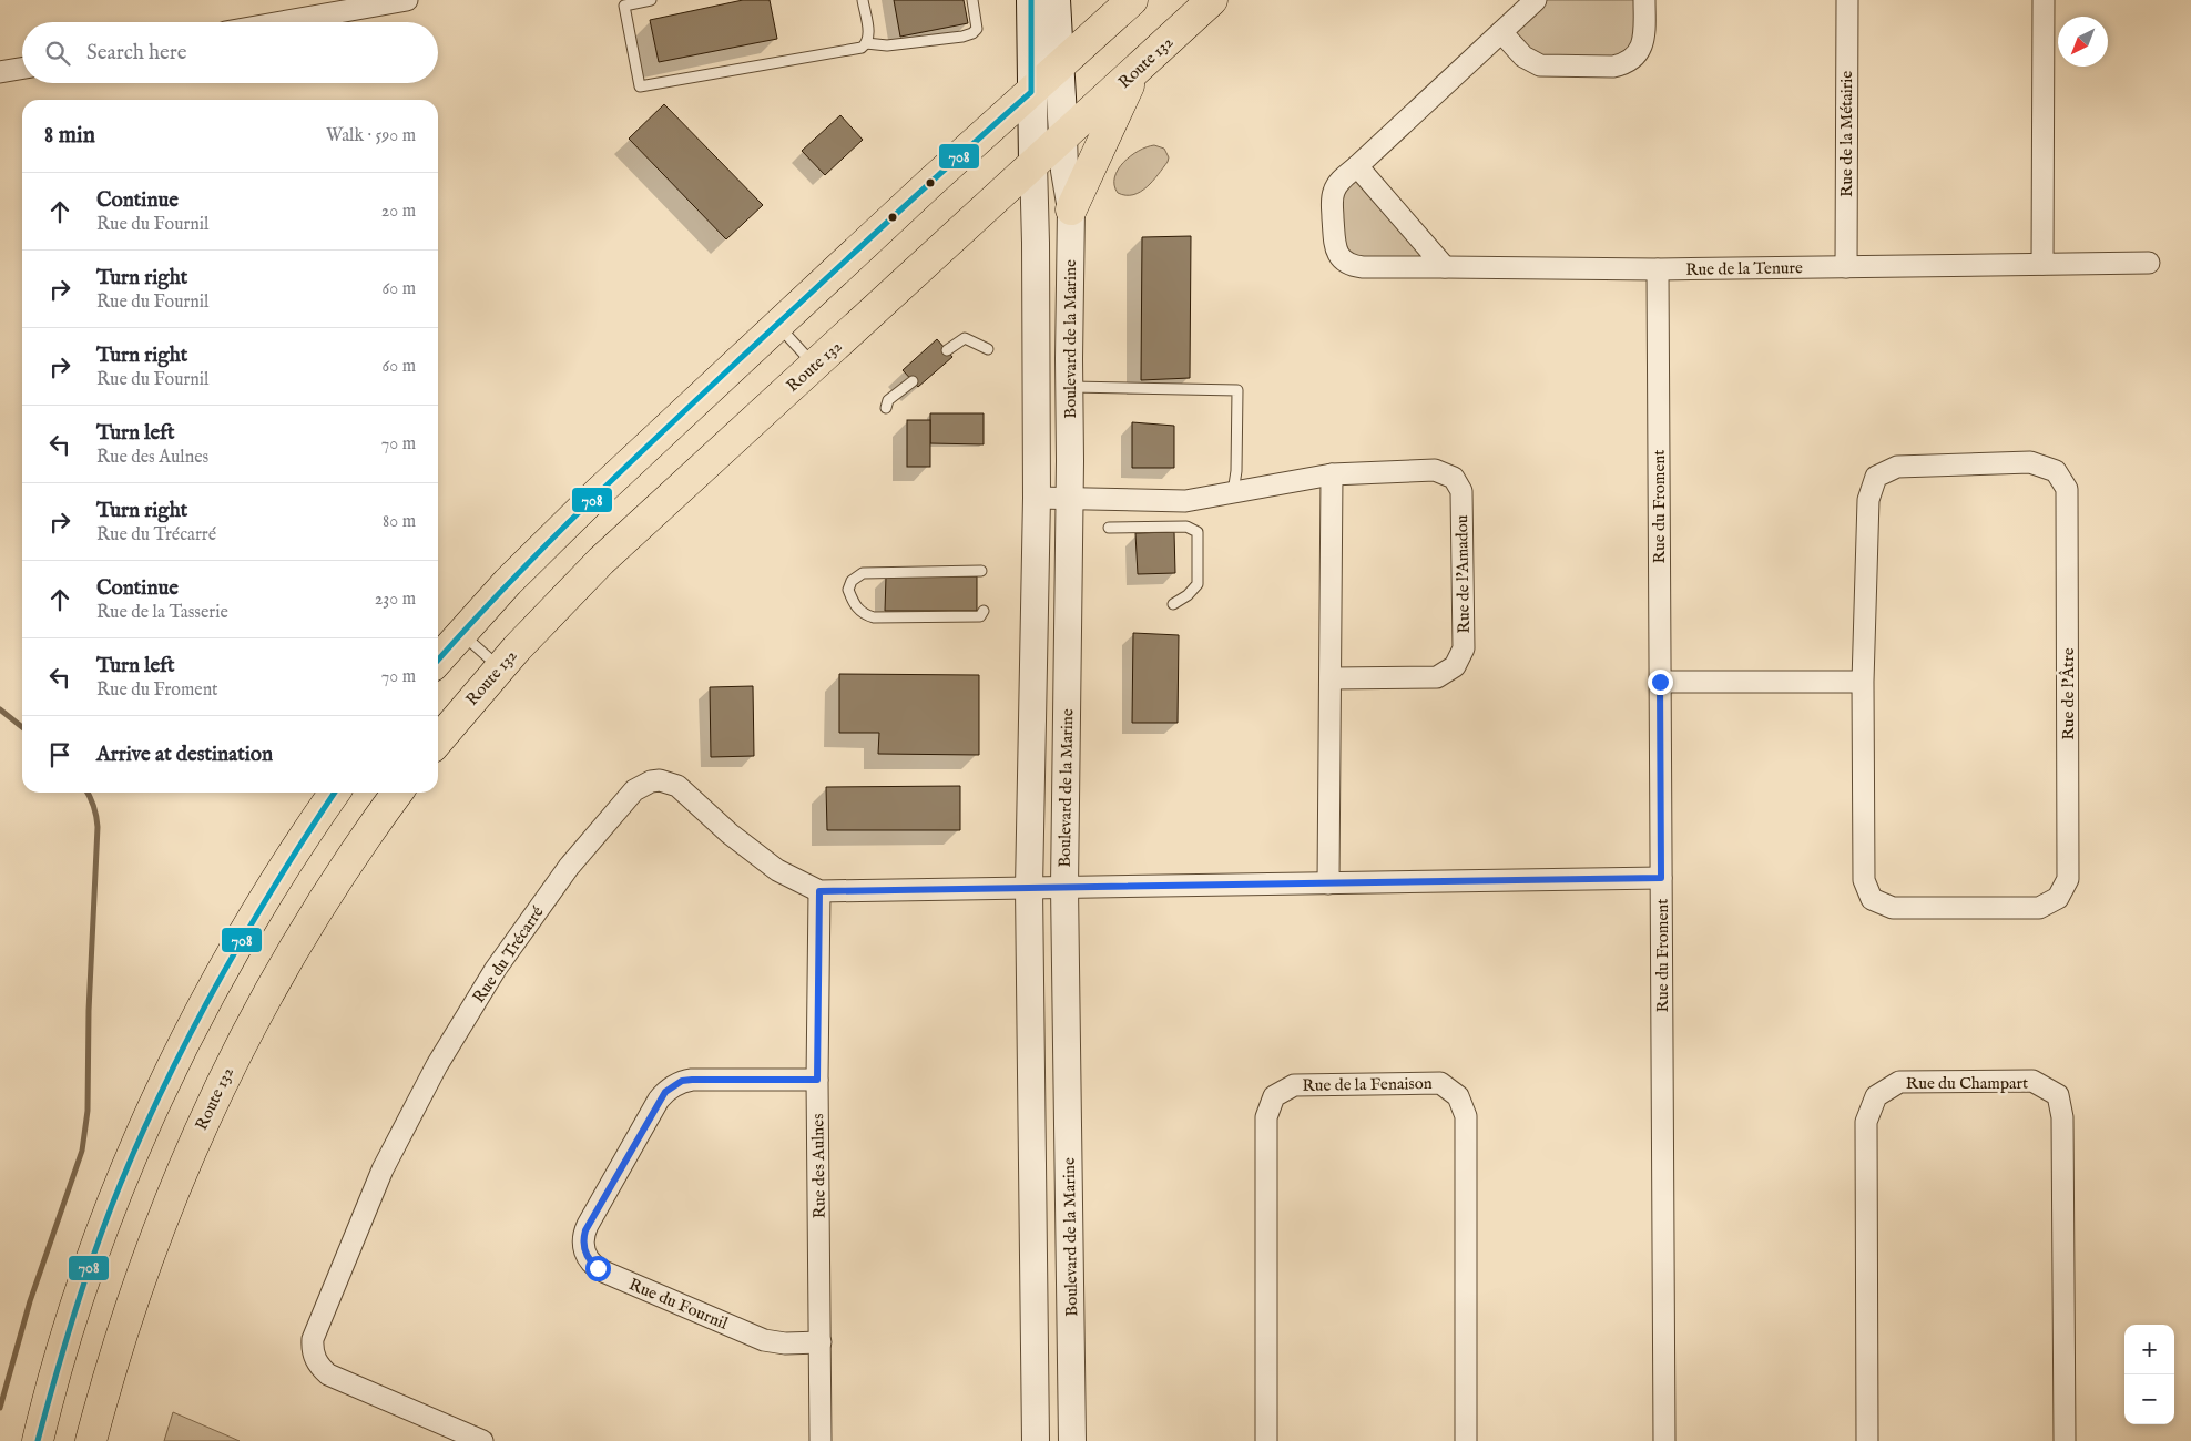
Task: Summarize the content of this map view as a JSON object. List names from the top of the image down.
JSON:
{
  "streets": {
    "highway": ["Route 132"],
    "street": [
      "Rue de la Métairie",
      "Rue de la Tenure",
      "Boulevard de la Marine",
      "Rue du Froment",
      "Rue de l'Amadou",
      "Rue de l'Âtre",
      "Rue du Trécarré",
      "Rue du Champart",
      "Rue de la Fenaison",
      "Rue des Aulnes",
      "Rue du Fournil"
    ]
  },
  "crossings": [
    ["Route 132", "Boulevard de la Marine"],
    ["Rue de la Métairie", "Rue de la Tenure"],
    ["Rue de la Tenure", "Rue du Froment"],
    ["Boulevard de la Marine", "Rue de l'Amadou"],
    ["Boulevard de la Marine", "Rue du Trécarré"],
    ["Rue du Froment", "Rue du Trécarré"],
    ["Rue du Trécarré", "Rue des Aulnes"],
    ["Rue des Aulnes", "Rue du Fournil"]
  ],
  "lines": ["transit line 708"],
  "north": "bottom left",
  "page": {
    "search": "Search here",
    "heading": ["8 min", "Walk · 590 m"],
    "list": [
      ["Continue", "Rue du Fournil", "20 m"],
      ["Turn right", "Rue du Fournil", "60 m"],
      ["Turn right", "Rue du Fournil", "60 m"],
      ["Turn left", "Rue des Aulnes", "70 m"],
      ["Turn right", "Rue du Trécarré", "80 m"],
      ["Continue", "Rue de la Tasserie", "230 m"],
      ["Turn left", "Rue du Froment", "70 m"],
      "Arrive at destination"
    ],
    "map_buttons": ["+", "−"]
  }
}
